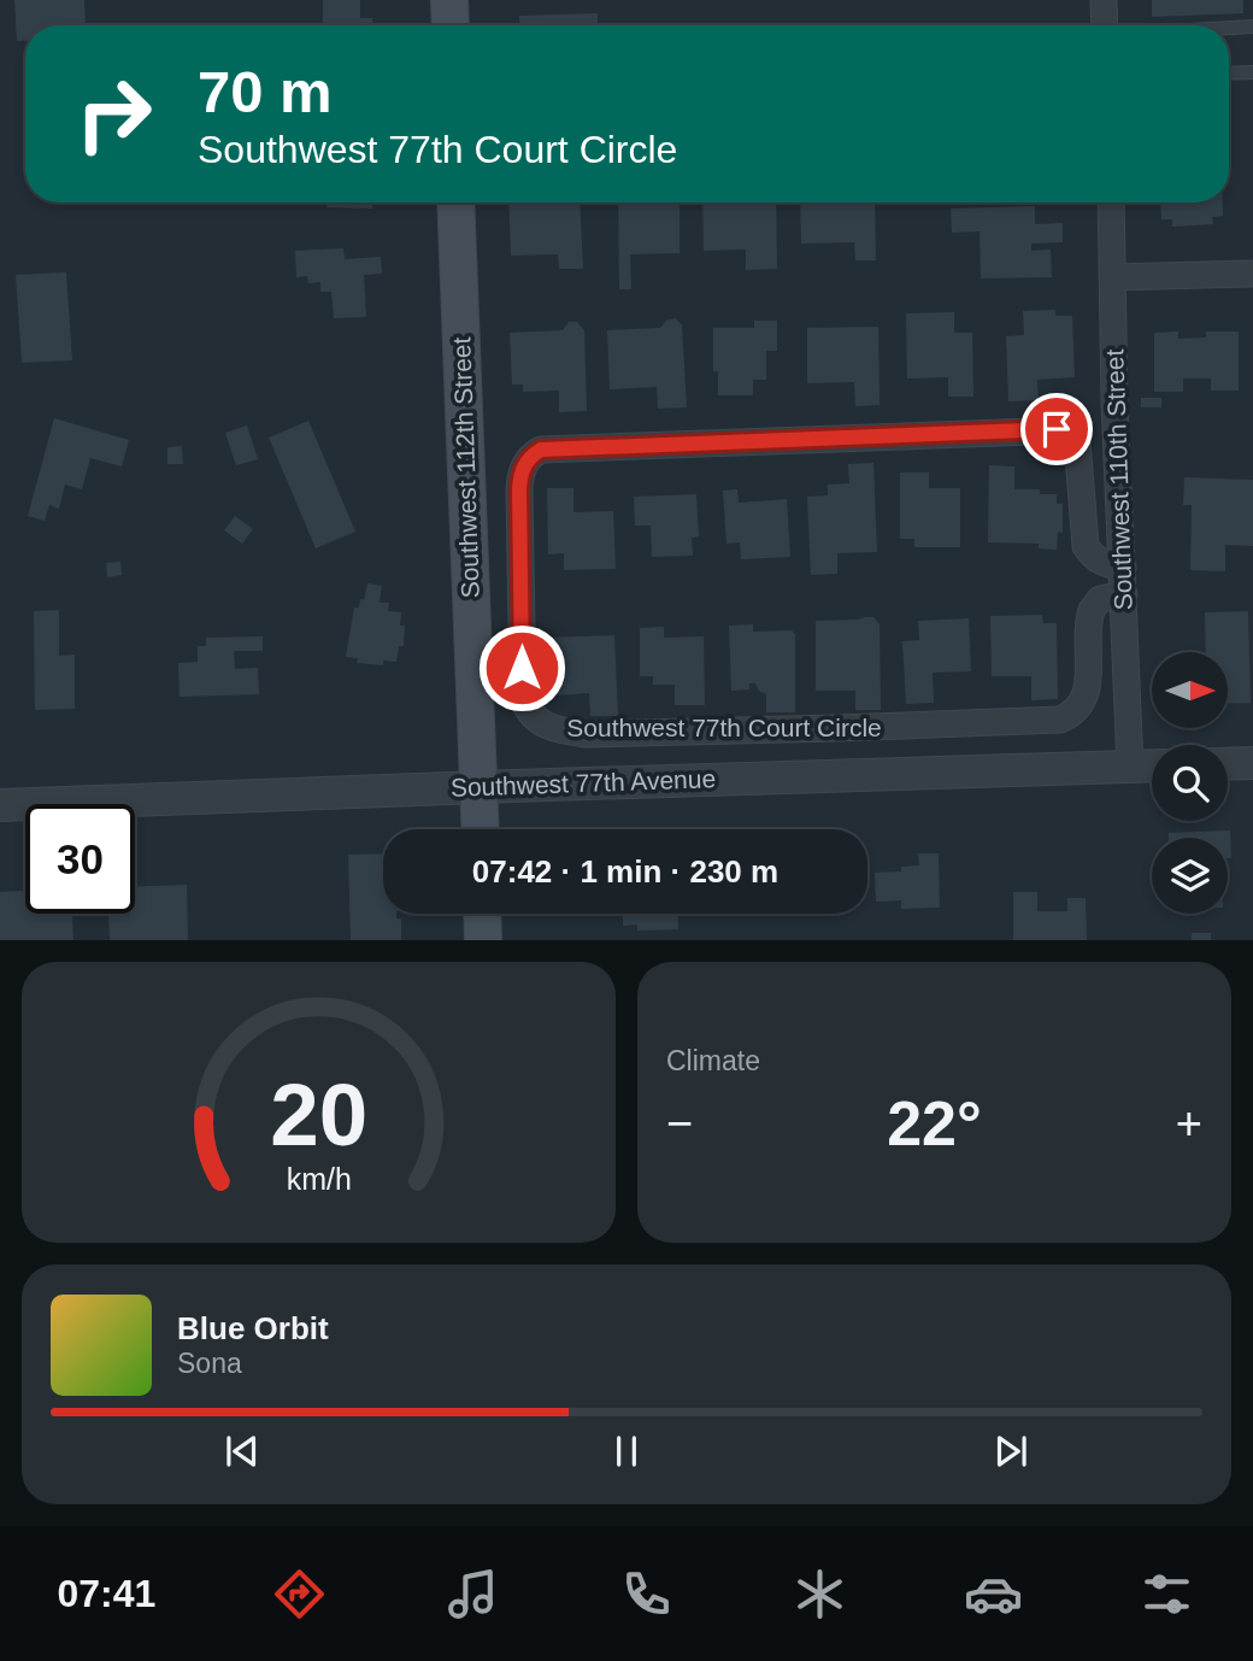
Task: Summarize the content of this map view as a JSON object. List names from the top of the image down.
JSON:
{
  "streets": {
    "main road": ["Southwest 112th Street"],
    "street": ["Southwest 110th Street", "Southwest 77th Court Circle", "Southwest 77th Avenue"]
  },
  "crossings": [
    ["Southwest 112th Street", "Southwest 77th Avenue"],
    ["Southwest 110th Street", "Southwest 77th Court Circle"],
    ["Southwest 110th Street", "Southwest 77th Avenue"]
  ],
  "north": "right",
  "page": {
    "turn": ["70 m", "Southwest 77th Court Circle"],
    "limit": "30",
    "trip": "07:42 · 1 min · 230 m",
    "tile": "Climate",
    "heat": ["−", "22°", "+"],
    "song": ["Blue Orbit", "Sona"],
    "tabs": "07:41",
    "gauge": ["20", "km/h"]
  }
}
